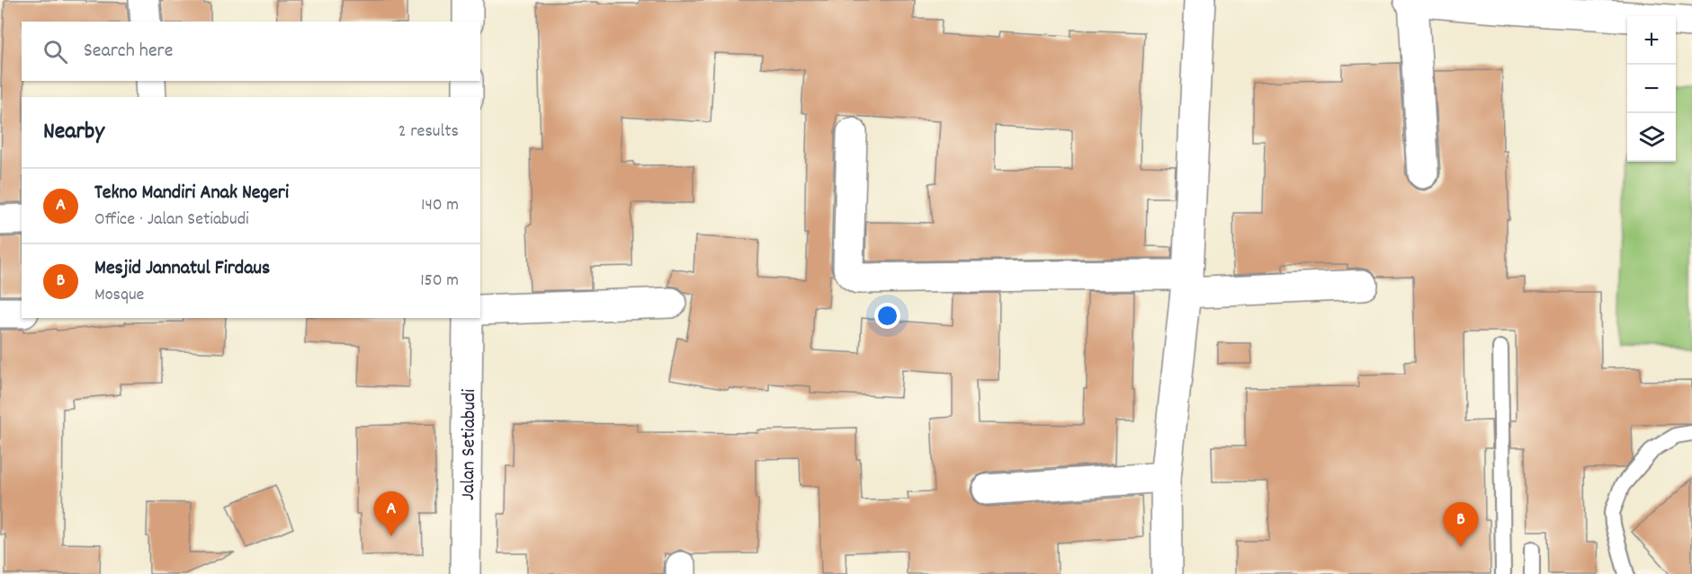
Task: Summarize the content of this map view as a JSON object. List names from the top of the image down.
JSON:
{
  "streets": {
    "street": ["Jalan Setiabudi"]
  },
  "page": {
    "map_buttons": ["+", "−"],
    "search": "Search here",
    "heading": ["Nearby", "2 results"],
    "list": [
      {
        "mark": "A",
        "name": "Tekno Mandiri Anak Negeri",
        "note": "Office · Jalan Setiabudi",
        "value": "140 m"
      },
      {
        "mark": "B",
        "name": "Mesjid Jannatul Firdaus",
        "note": "Mosque",
        "value": "150 m"
      }
    ],
    "pins": ["A", "B"]
  }
}
